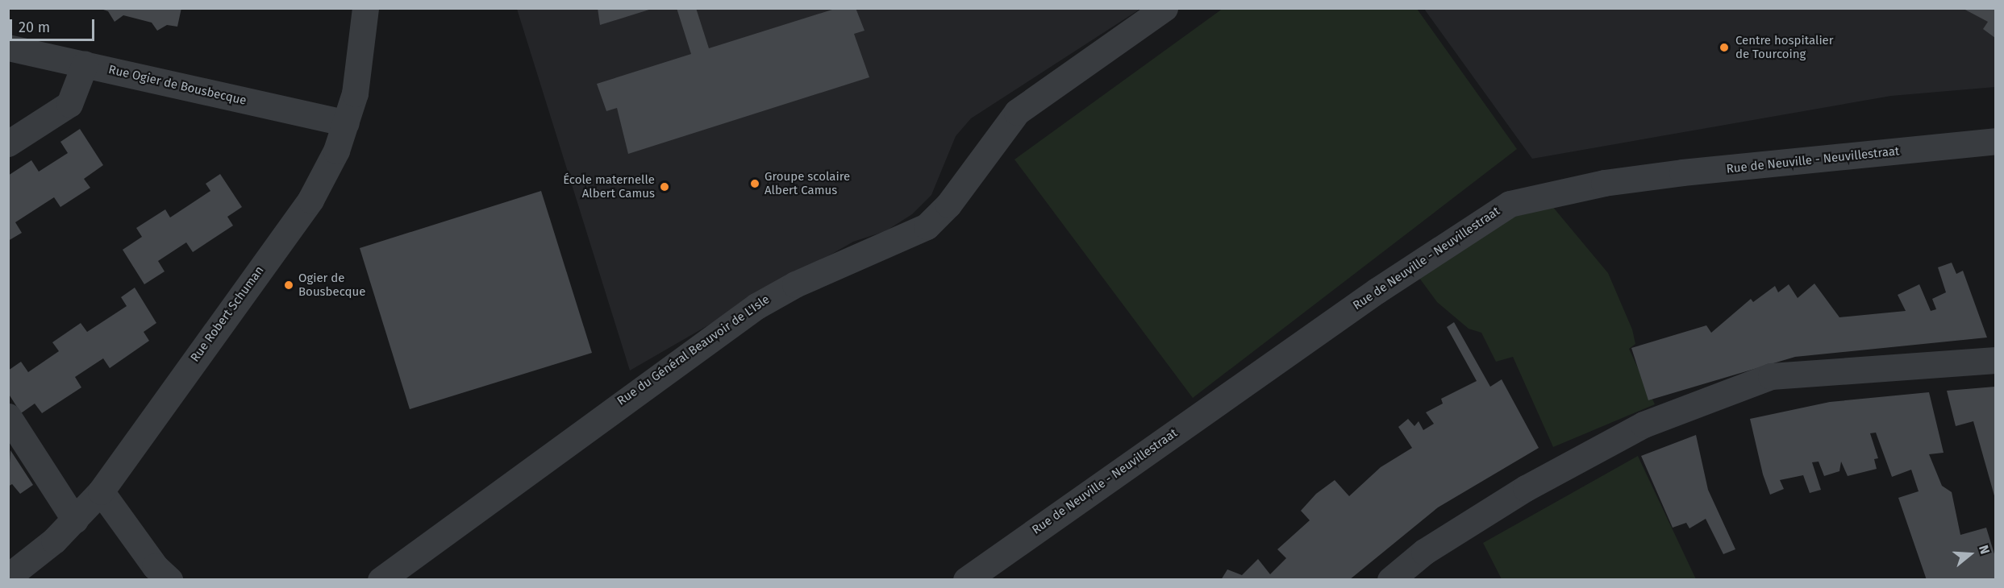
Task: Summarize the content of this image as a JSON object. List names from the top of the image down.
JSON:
{
  "streets": {
    "street": [
      "Rue Ogier de Bousbecque",
      "Rue de Neuville - Neuvillestraat",
      "Rue Robert Schuman",
      "Rue du Général Beauvoir de L'Isle"
    ]
  },
  "crossings": [
    ["Rue Ogier de Bousbecque", "Rue Robert Schuman"]
  ],
  "places": [
    "Centre hospitalier de Tourcoing",
    "Groupe scolaire Albert Camus",
    "École maternelle Albert Camus",
    "Ogier de Bousbecque"
  ],
  "scale_bar": "20 m",
  "north": "right"
}
